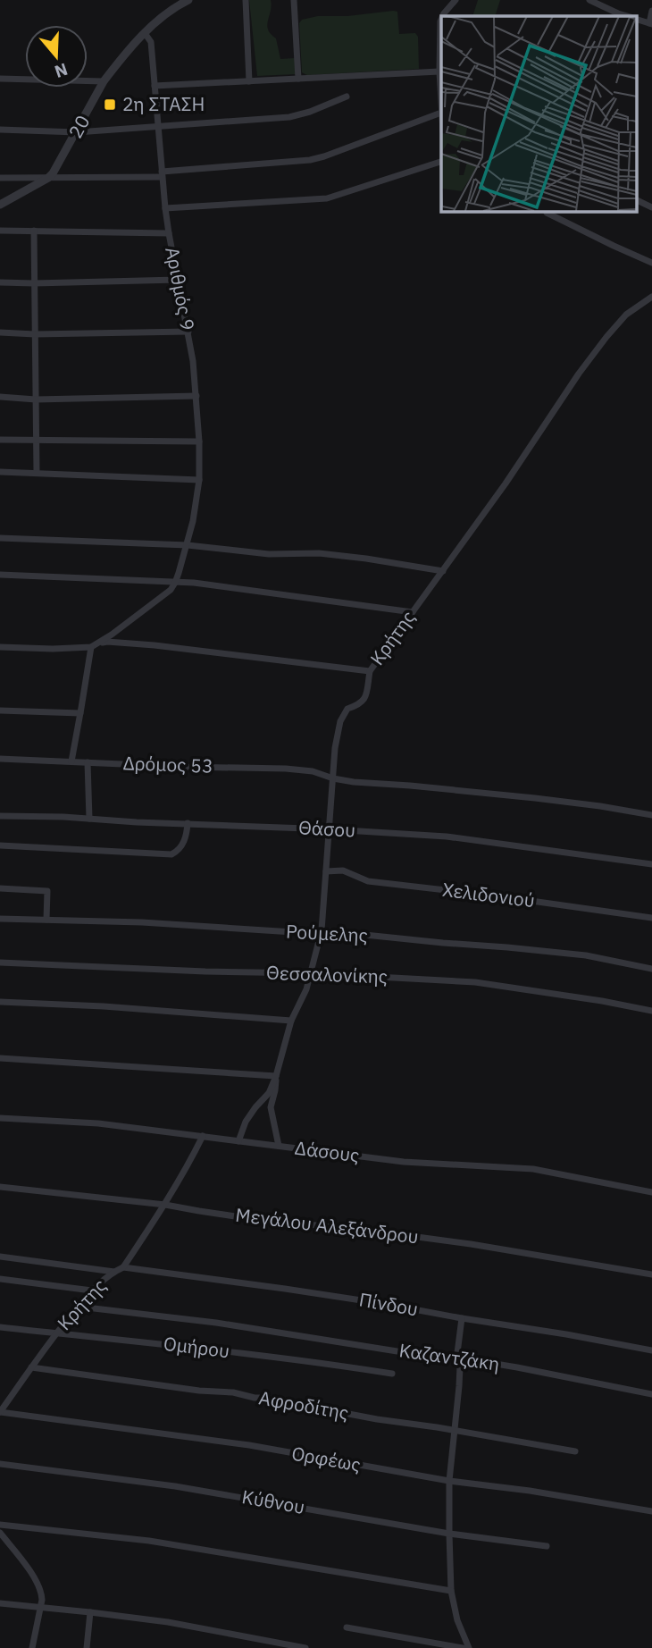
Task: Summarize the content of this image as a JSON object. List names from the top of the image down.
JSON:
{
  "streets": {
    "street": [
      "20",
      "Αριθμός 9",
      "Κρήτης",
      "Δρόμος 53",
      "Θάσου",
      "Χελιδονιού",
      "Ρούμελης",
      "Θεσσαλονίκης",
      "Δάσους",
      "Μεγάλου Αλεξάνδρου",
      "Πίνδου",
      "Ομήρου",
      "Καζαντζάκη",
      "Αφροδίτης",
      "Ορφέως",
      "Κύθνου"
    ]
  },
  "crossings": [
    ["20", "Αριθμός 9"],
    ["Κρήτης", "Δρόμος 53"],
    ["Κρήτης", "Θάσου"],
    ["Κρήτης", "Χελιδονιού"],
    ["Κρήτης", "Ρούμελης"],
    ["Κρήτης", "Θεσσαλονίκης"],
    ["Κρήτης", "Δάσους"],
    ["Κρήτης", "Μεγάλου Αλεξάνδρου"],
    ["Κρήτης", "Πίνδου"],
    ["Κρήτης", "Ομήρου"],
    ["Κρήτης", "Καζαντζάκη"],
    ["Κρήτης", "Αφροδίτης"],
    ["Κρήτης", "Ορφέως"]
  ],
  "places": {
    "transit": ["2η ΣΤΑΣΗ"]
  },
  "north": "bottom"
}
